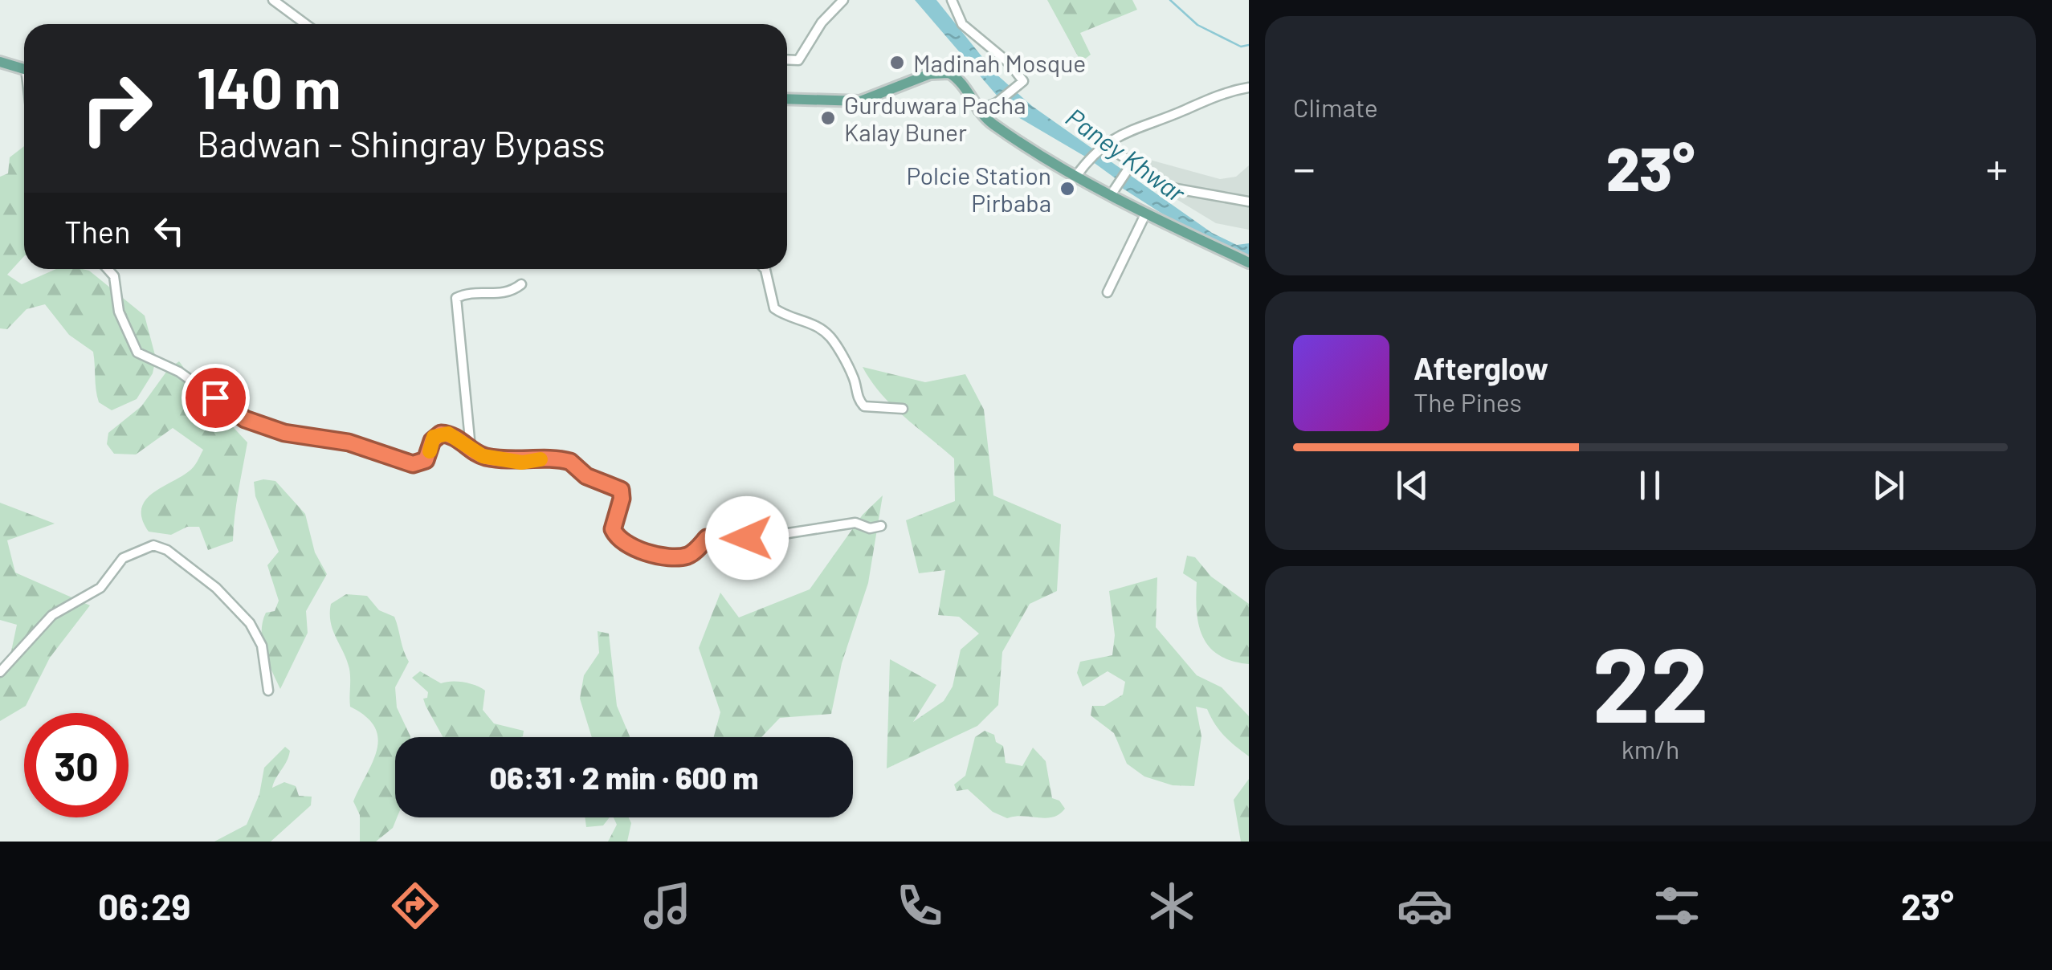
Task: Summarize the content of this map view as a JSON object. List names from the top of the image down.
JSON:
{
  "water": ["Paney Khwar"],
  "places": ["Madinah Mosque", "Gurduwara Pacha Kalay Buner", "Polcie Station Pirbaba"],
  "page": {
    "tile": [
      "Climate",
      ["22", "km/h"]
    ],
    "turn": ["140 m", "Badwan - Shingray Bypass"],
    "heat": ["−", "23°", "+"],
    "then": "Then",
    "song": ["Afterglow", "The Pines"],
    "limit": "30",
    "trip": "06:31 · 2 min · 600 m",
    "tabs": ["06:29", "23°"]
  }
}
